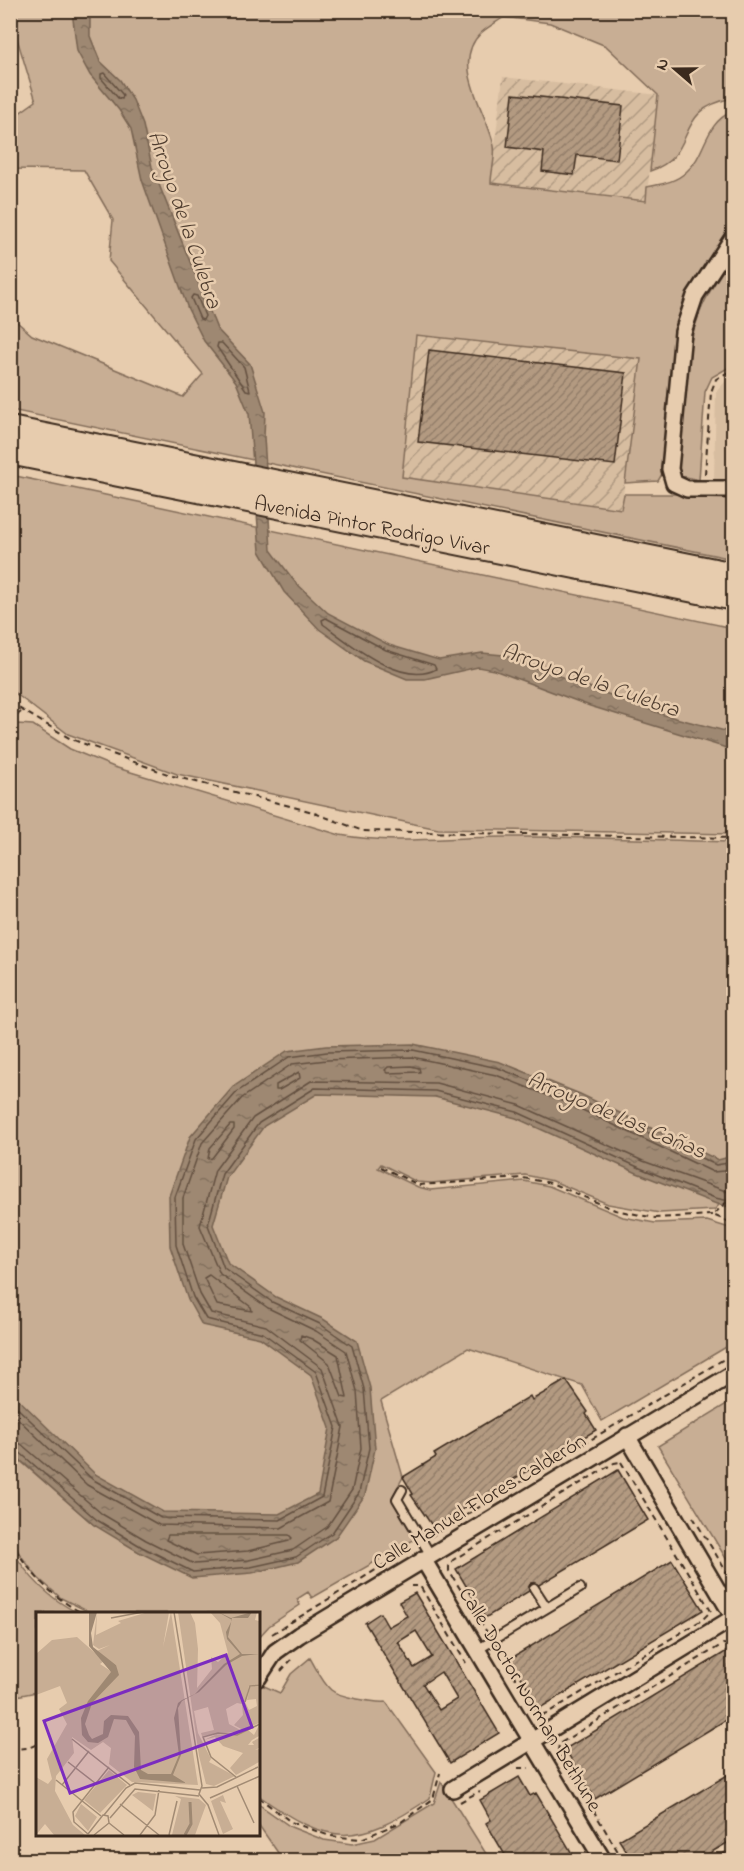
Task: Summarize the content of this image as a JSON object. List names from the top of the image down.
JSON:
{
  "streets": {
    "main road": ["Avenida Pintor Rodrigo Vivar"],
    "street": ["Calle Manuel Flores Calderón", "Calle Doctor Norman Bethune"]
  },
  "crossings": [
    ["Calle Manuel Flores Calderón", "Calle Doctor Norman Bethune"]
  ],
  "water": ["Arroyo de la Culebra", "Arroyo de Las Cañas"],
  "north": "left"
}
